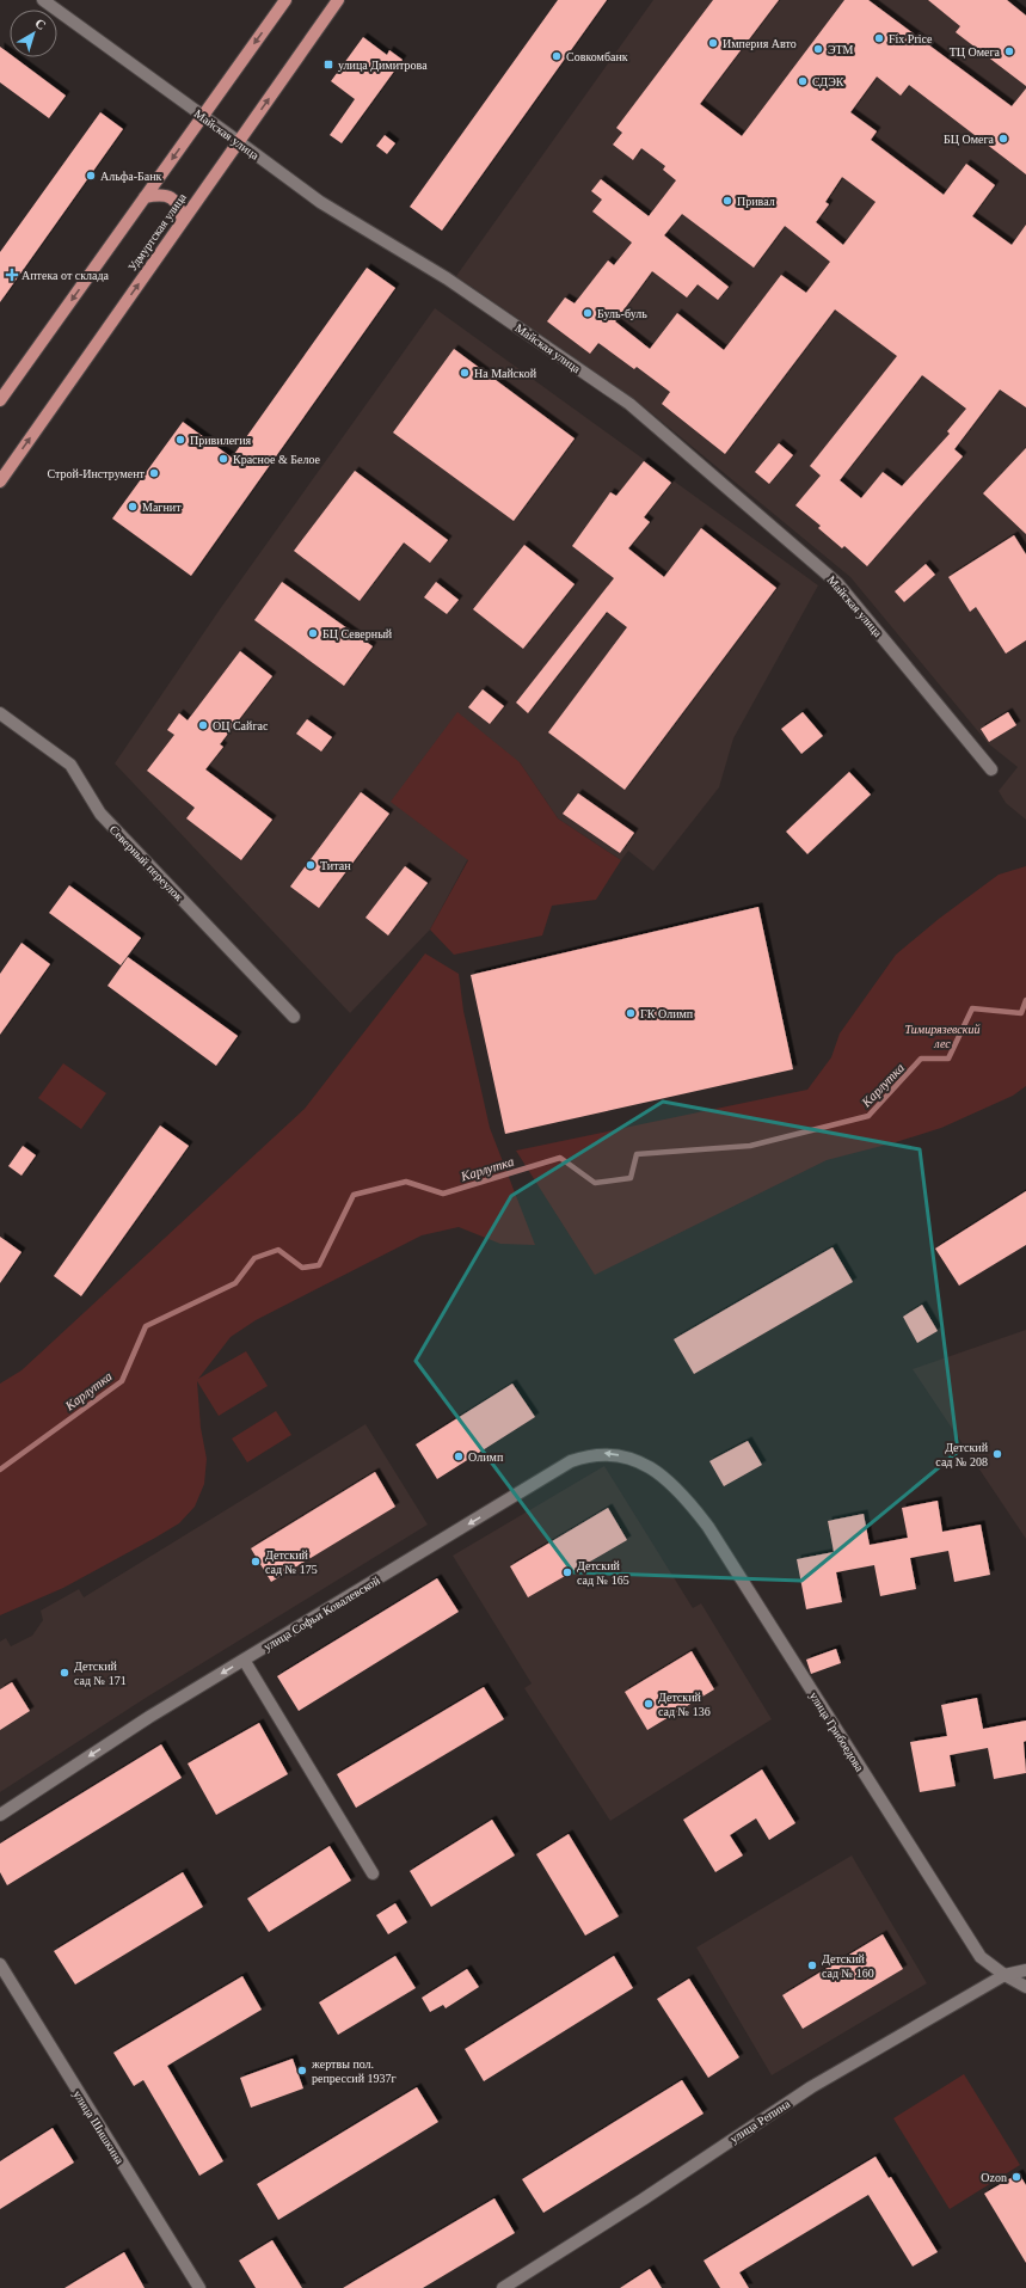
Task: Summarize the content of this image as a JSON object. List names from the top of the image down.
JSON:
{
  "streets": {
    "main road": ["Удмуртская улица"],
    "street": [
      "Майская улица",
      "Северный переулок",
      "улица Софьи Ковалевской",
      "улица Грибоедова",
      "улица Репина",
      "улица Шишкина"
    ]
  },
  "crossings": [
    ["Майская улица", "Удмуртская улица"],
    ["улица Софьи Ковалевской", "улица Грибоедова"],
    ["улица Грибоедова", "улица Репина"]
  ],
  "one_way": ["улица Софьи Ковалевской"],
  "water": ["Карлутка"],
  "parks": ["Тимирязевский лес"],
  "places": {
    "other": [
      "Fix Price",
      "Империя Авто",
      "ЭТМ",
      "ТЦ Омега",
      "Совкомбанк",
      "СДЭК",
      "БЦ Омега",
      "Альфа-Банк",
      "Привал",
      "Буль-буль",
      "На Майской",
      "Привилегия",
      "Красное & Белое",
      "Строй-Инструмент",
      "Магнит",
      "БЦ Северный",
      "ОЦ Сайгас",
      "Титан",
      "ГК Олимп",
      "Детский сад № 208",
      "Олимп",
      "Детский сад № 175",
      "Детский сад № 165",
      "Детский сад № 171",
      "Детский сад № 136",
      "Детский сад № 160",
      "жертвы пол. репрессий 1937г",
      "Ozon"
    ],
    "transit": ["улица Димитрова"],
    "health": ["Аптека от склада"]
  },
  "north": "top right"
}
